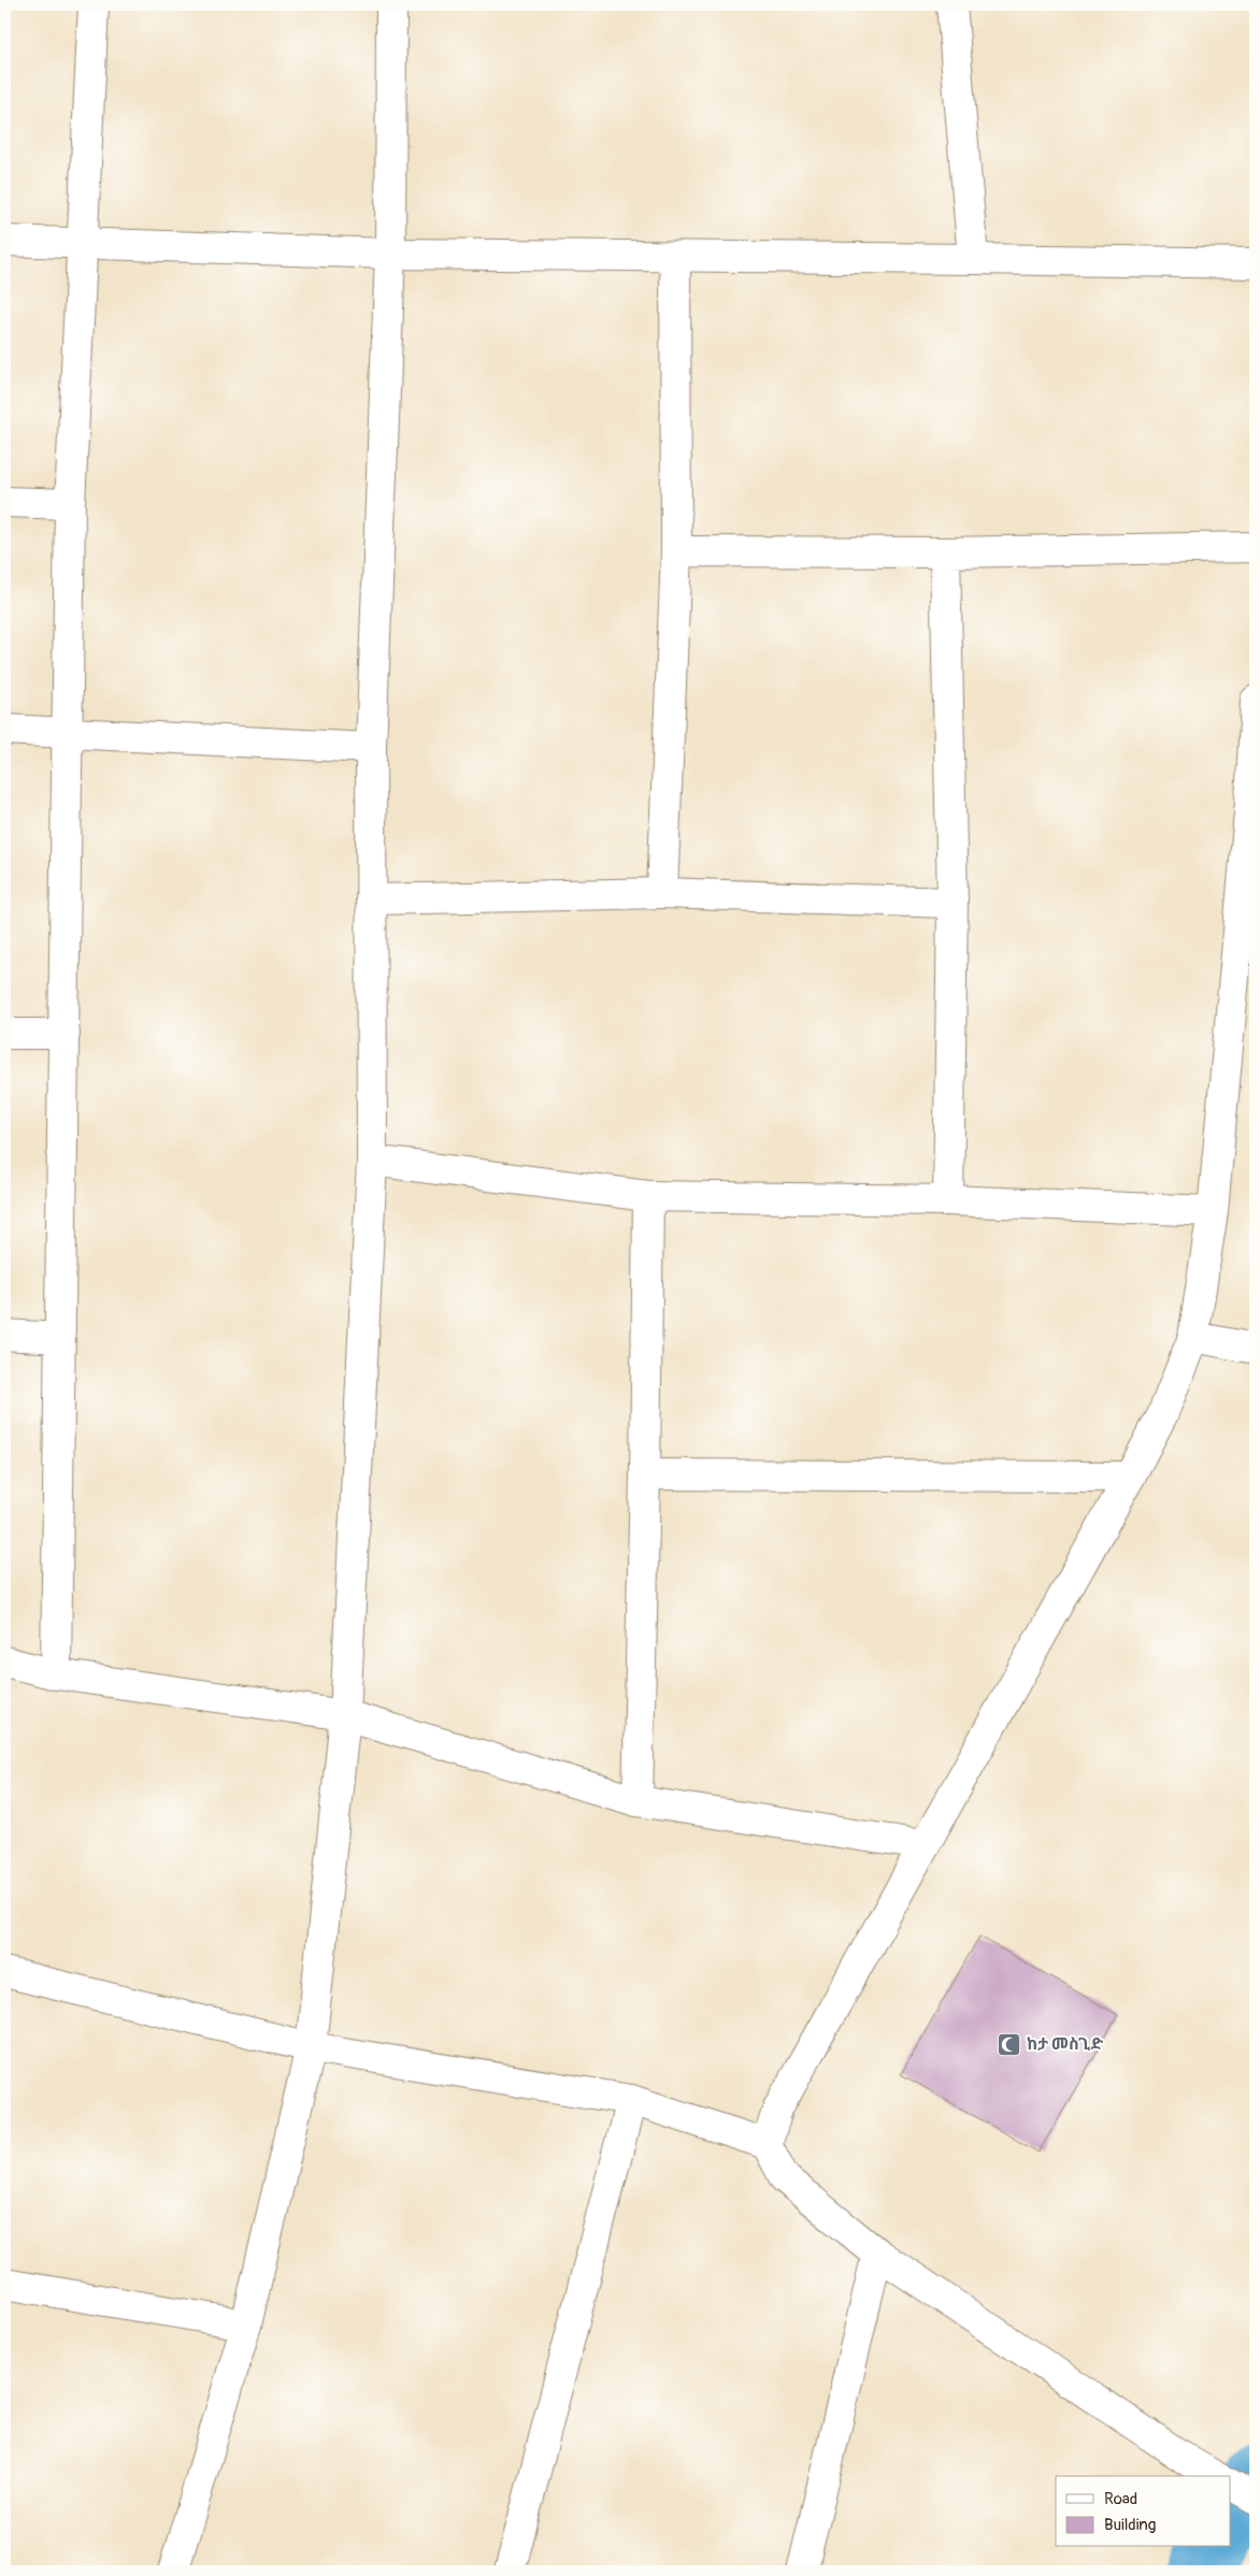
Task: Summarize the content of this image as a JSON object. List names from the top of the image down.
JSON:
{
  "places": {
    "mosque": ["ከታ መስጊድ"]
  },
  "legend": ["Road", "Building"]
}
